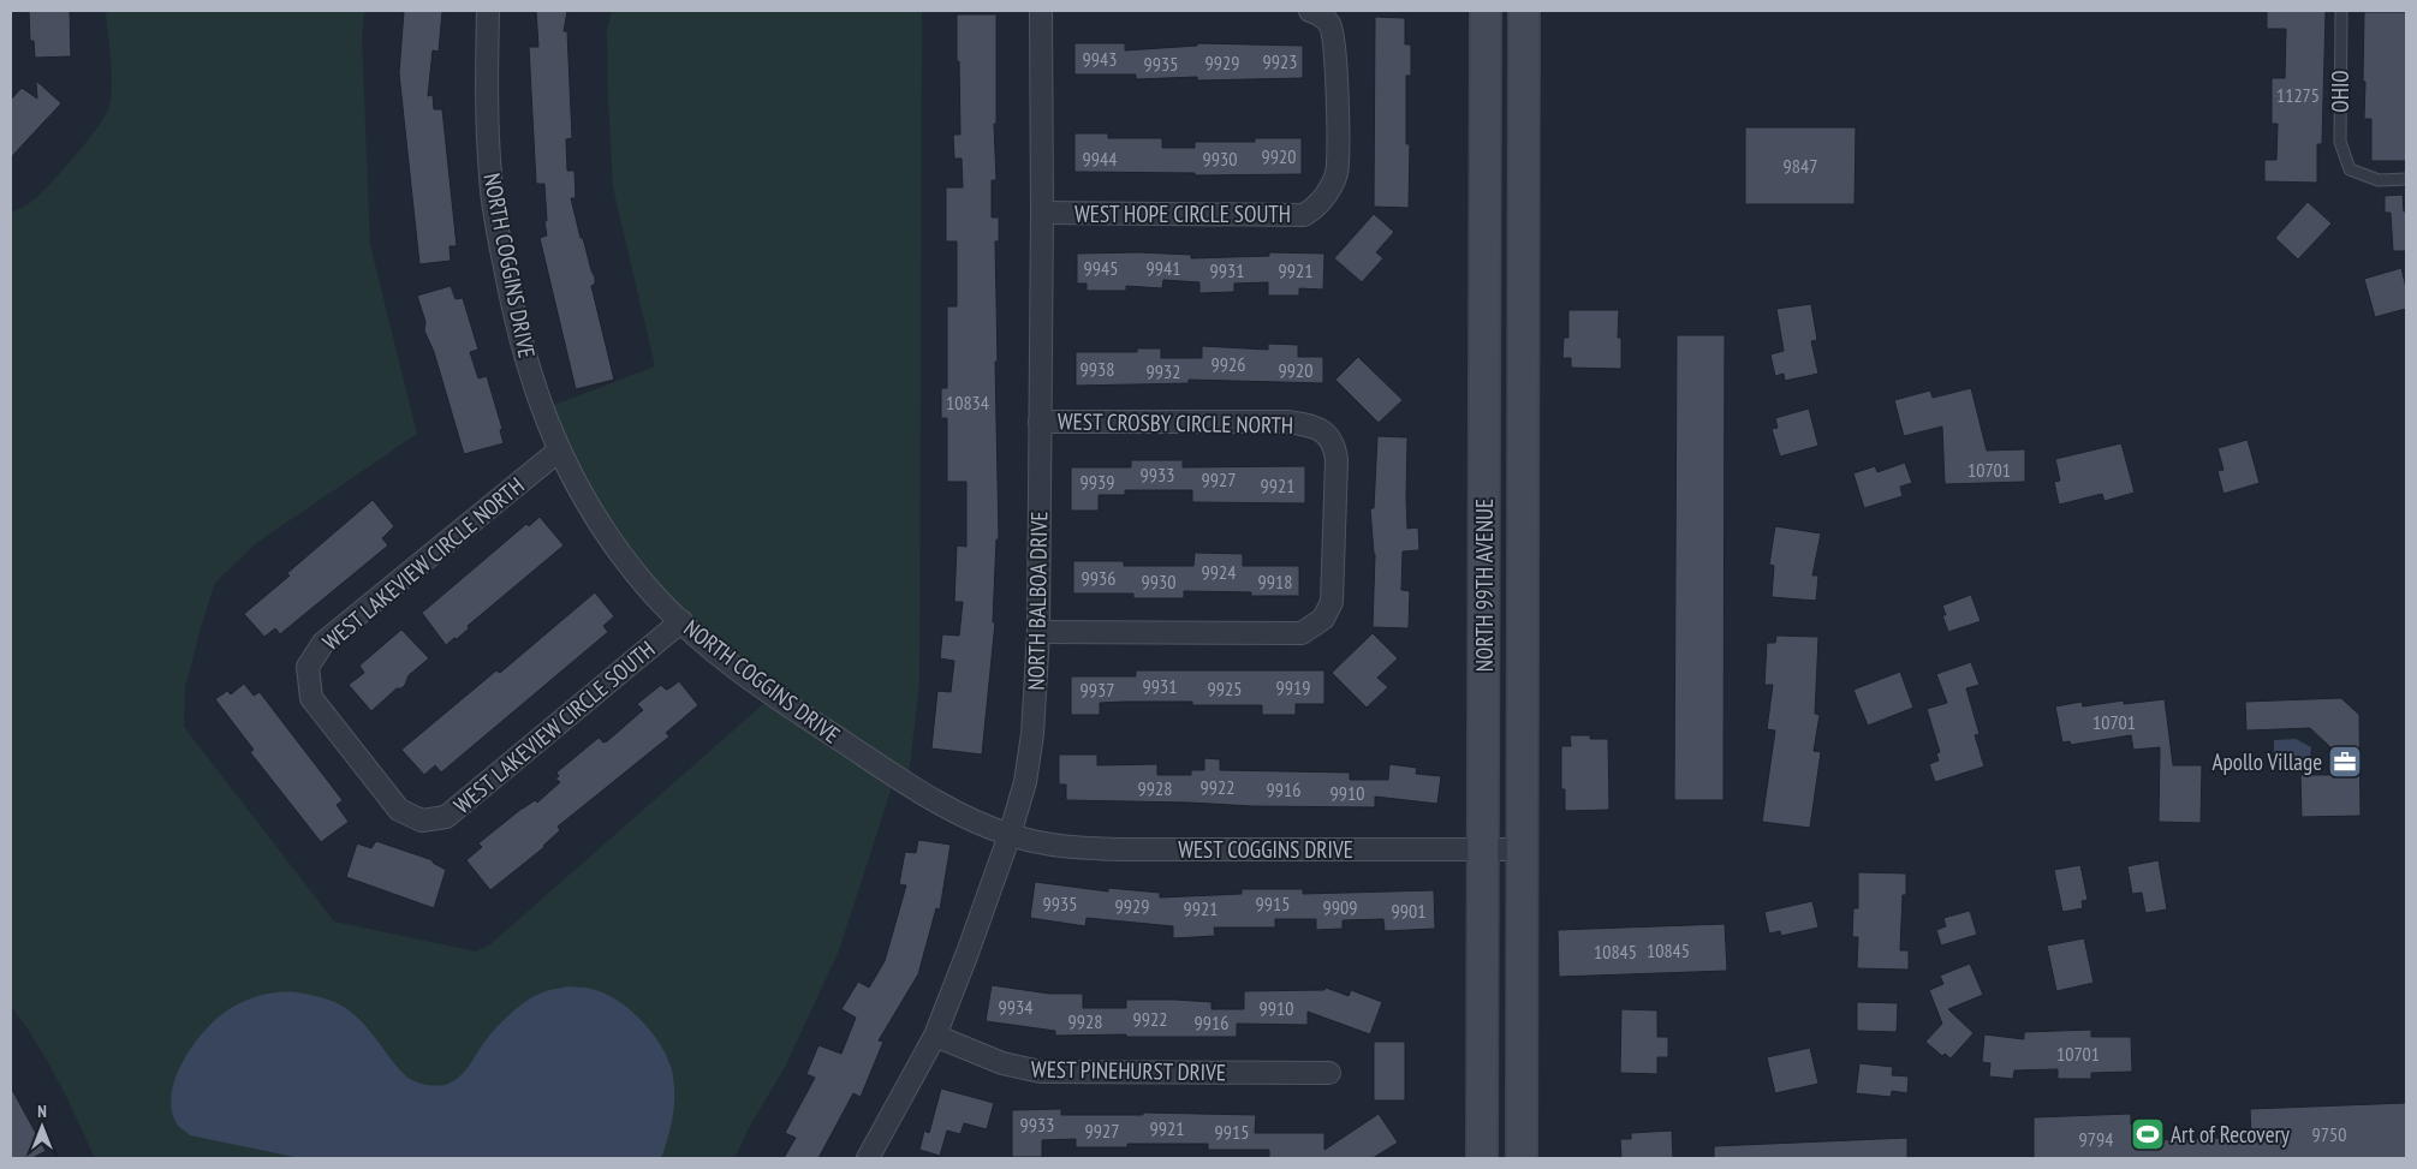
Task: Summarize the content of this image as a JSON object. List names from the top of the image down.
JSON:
{
  "streets": {
    "main road": ["NORTH 99TH AVENUE"],
    "street": [
      "WEST HOPE CIRCLE SOUTH",
      "NORTH COGGINS DRIVE",
      "WEST CROSBY CIRCLE NORTH",
      "WEST LAKEVIEW CIRCLE NORTH",
      "NORTH BALBOA DRIVE",
      "WEST LAKEVIEW CIRCLE SOUTH",
      "WEST COGGINS DRIVE",
      "WEST PINEHURST DRIVE"
    ],
    "lane": ["OHIO"]
  },
  "crossings": [
    ["WEST HOPE CIRCLE SOUTH", "NORTH BALBOA DRIVE"],
    ["NORTH COGGINS DRIVE", "WEST LAKEVIEW CIRCLE NORTH"],
    ["NORTH COGGINS DRIVE", "NORTH BALBOA DRIVE"],
    ["NORTH COGGINS DRIVE", "WEST LAKEVIEW CIRCLE SOUTH"],
    ["NORTH COGGINS DRIVE", "WEST COGGINS DRIVE"],
    ["WEST CROSBY CIRCLE NORTH", "NORTH BALBOA DRIVE"],
    ["WEST LAKEVIEW CIRCLE NORTH", "WEST LAKEVIEW CIRCLE SOUTH"],
    ["NORTH 99TH AVENUE", "WEST COGGINS DRIVE"],
    ["NORTH BALBOA DRIVE", "WEST COGGINS DRIVE"],
    ["NORTH BALBOA DRIVE", "WEST PINEHURST DRIVE"]
  ],
  "places": {
    "office": ["Apollo Village"],
    "sports": ["Art of Recovery"]
  },
  "house_numbers": [
    "9943",
    "9923",
    "9929",
    "9935",
    "11275",
    "9920",
    "9944",
    "9930",
    "9847",
    "9945",
    "9941",
    "9931",
    "9921",
    "9926",
    "9938",
    "9920",
    "9932",
    "10834",
    "10701",
    "9933",
    "9927",
    "9939",
    "9921",
    "9924",
    "9936",
    "9930",
    "9918",
    "9931",
    "9919",
    "9925",
    "9937",
    "10701",
    "9922",
    "9928",
    "9916",
    "9910",
    "9935",
    "9915",
    "9929",
    "9909",
    "9921",
    "9901",
    "10845",
    "10845",
    "9934",
    "9910",
    "9922",
    "9928",
    "9916",
    "10701",
    "9933",
    "9921",
    "9927",
    "9915",
    "9750",
    "9794"
  ],
  "north": "top"
}
